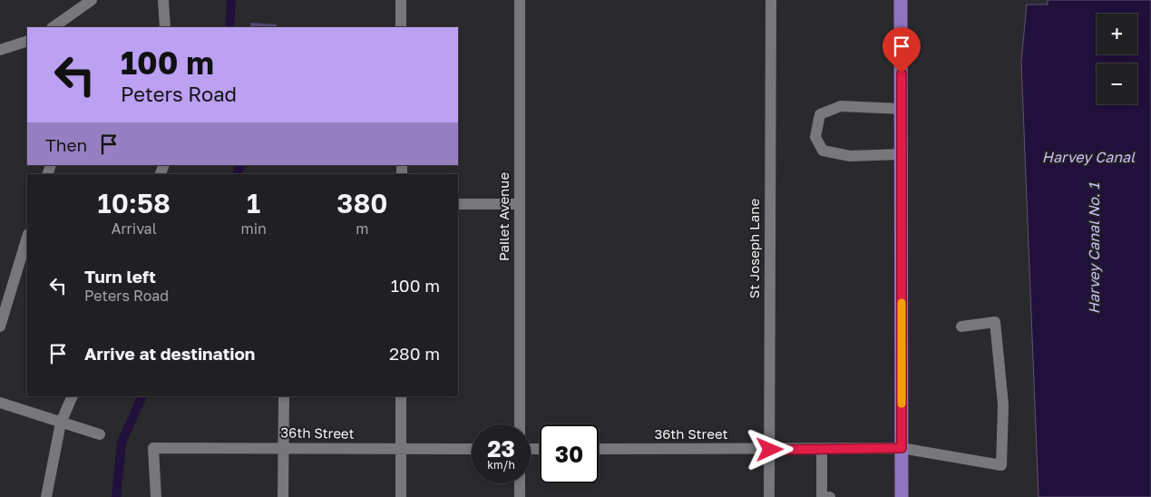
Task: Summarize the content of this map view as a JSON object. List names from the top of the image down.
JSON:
{
  "streets": {
    "street": ["Pailet Avenue", "St Joseph Lane", "36th Street"]
  },
  "crossings": [
    ["St Joseph Lane", "36th Street"]
  ],
  "water": ["Harvey Canal", "Harvey Canal No. 1"],
  "page": {
    "map_buttons": ["+", "−"],
    "turn": ["100 m", "Peters Road"],
    "then": "Then",
    "eta": [
      "10:58",
      "Arrival",
      "1",
      "min",
      "380",
      "m"
    ],
    "list": [
      {
        "name": "Turn left",
        "note": "Peters Road",
        "value": "100 m"
      },
      {
        "name": "Arrive at destination",
        "value": "280 m"
      }
    ],
    "speed": "23 km/h",
    "limit": "30"
  }
}
